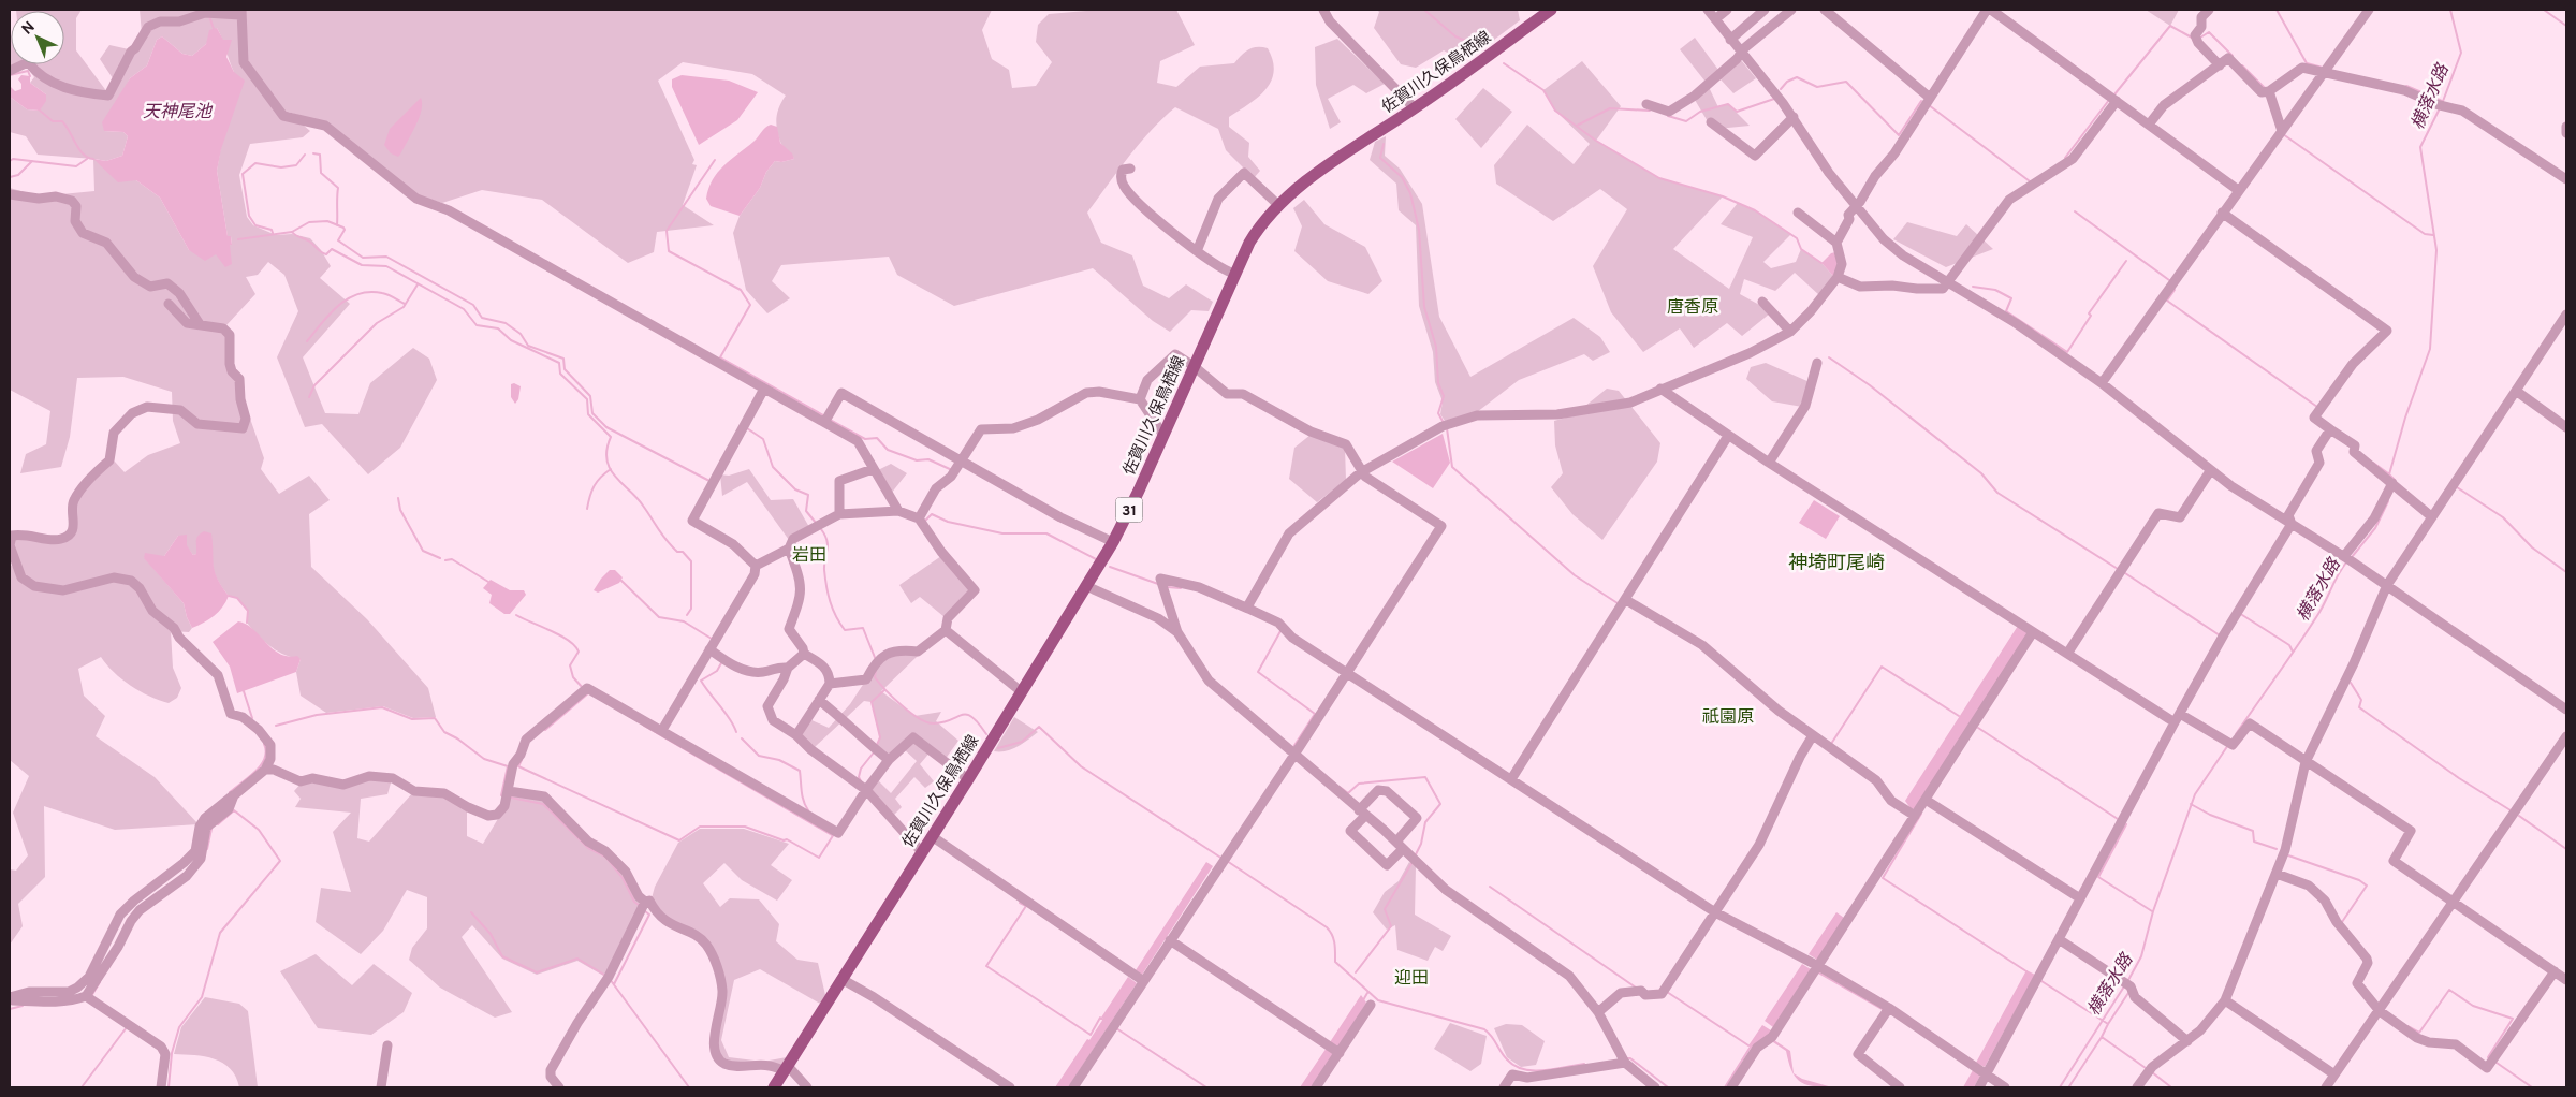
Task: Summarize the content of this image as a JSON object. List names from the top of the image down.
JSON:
{
  "streets": {
    "main road": ["佐賀川久保鳥栖線", "31"]
  },
  "districts": [
    "唐香原",
    "岩田",
    "神埼町尾崎",
    "祇園原",
    "迎田"
  ],
  "water": ["横落水路", "天神尾池"],
  "north": "top left"
}
